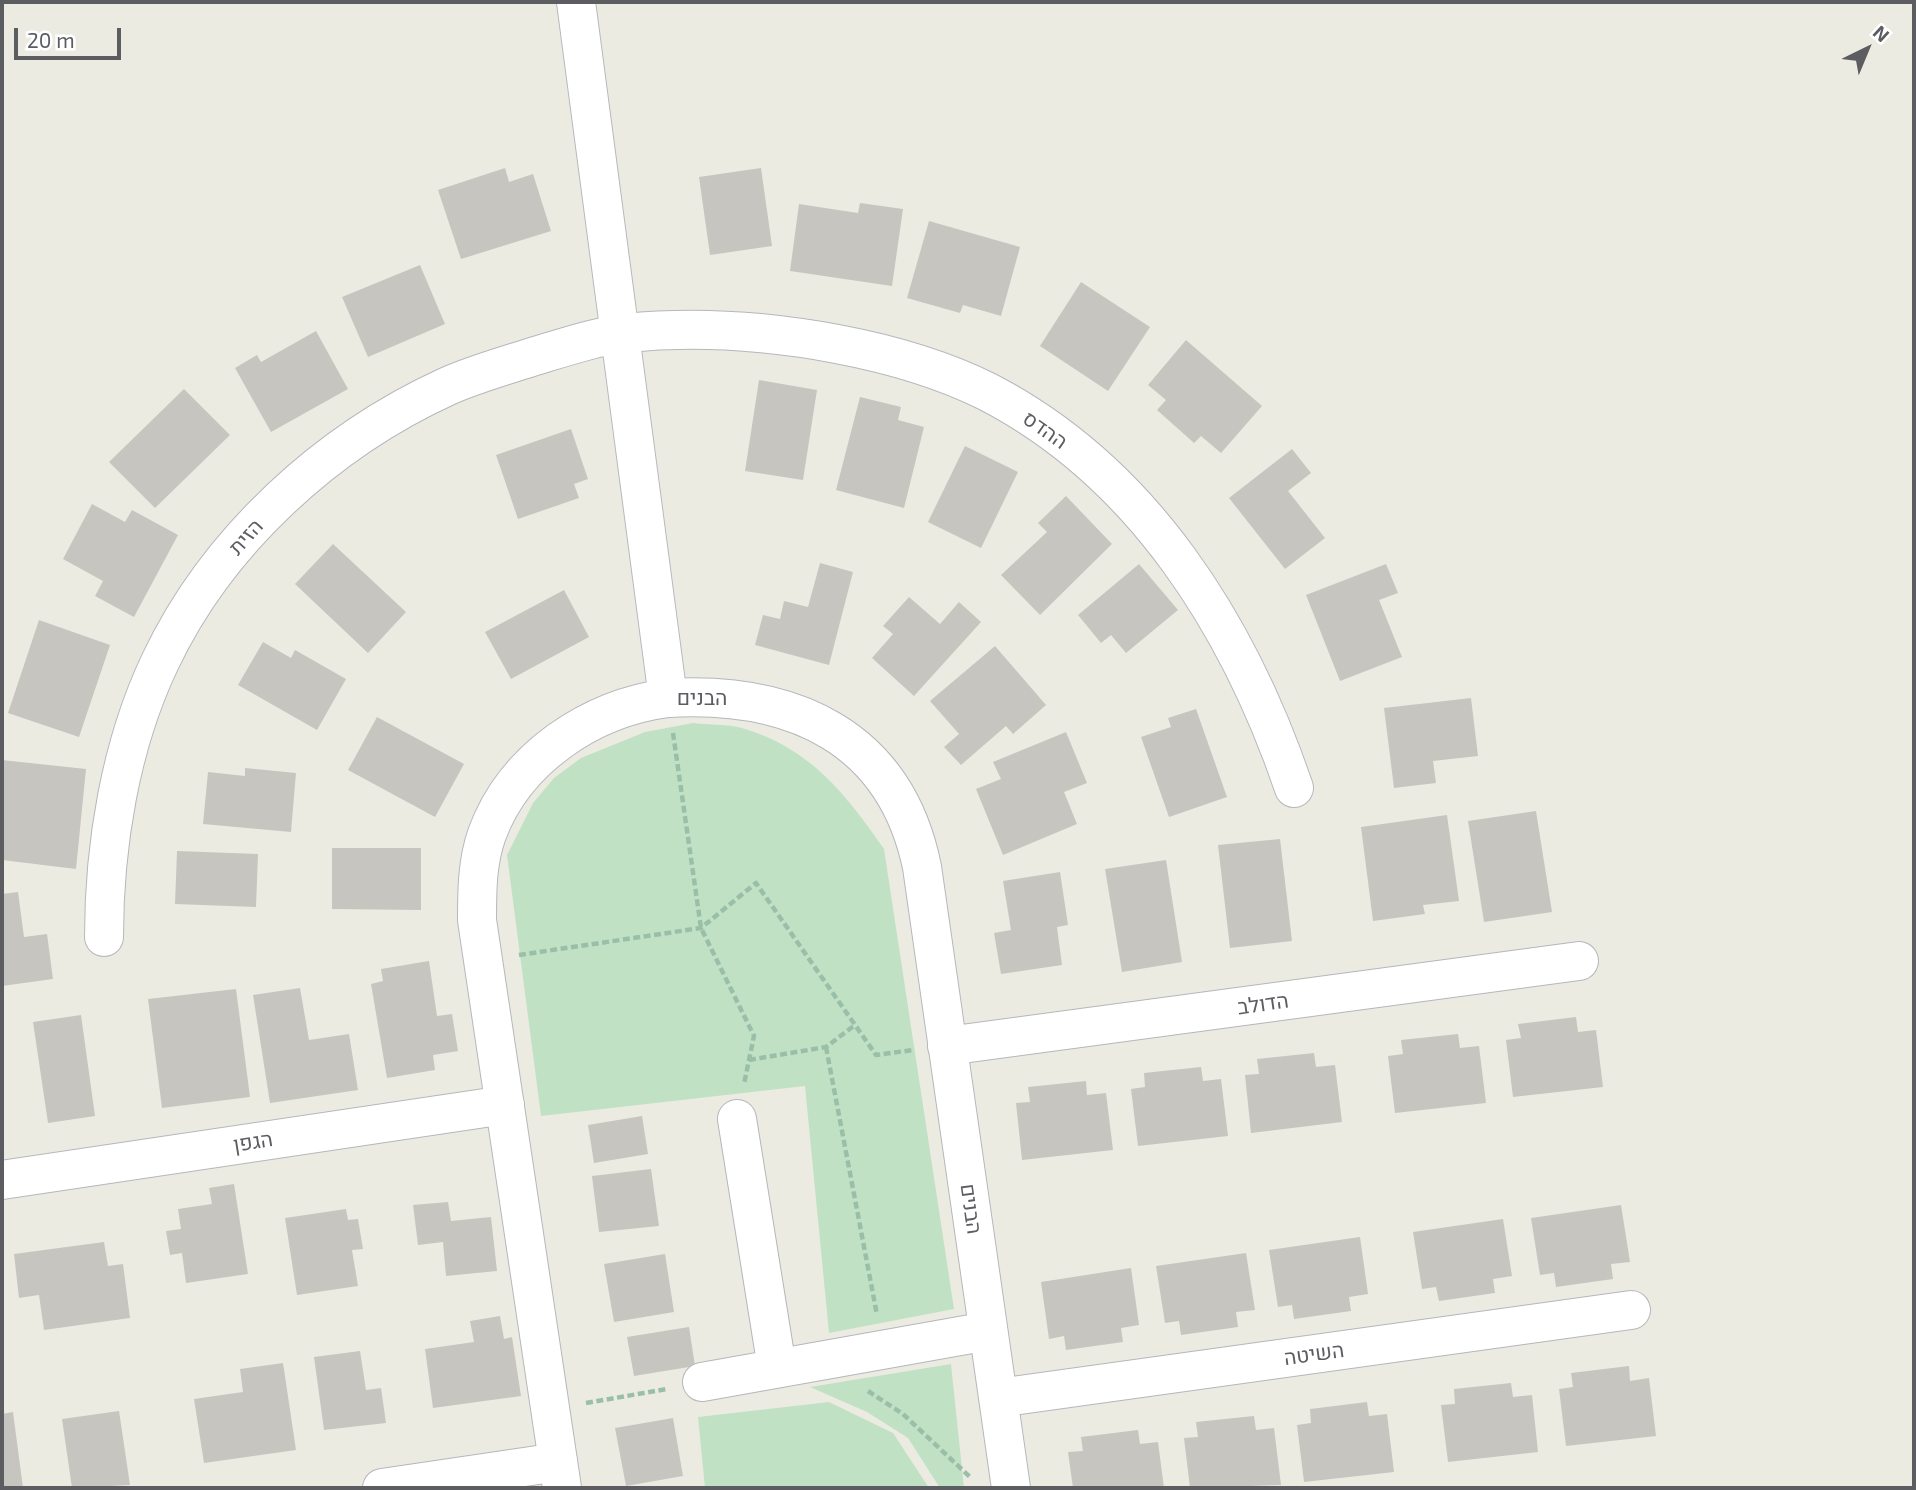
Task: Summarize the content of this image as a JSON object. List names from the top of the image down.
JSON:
{
  "streets": {
    "street": [
      "ההדס",
      "הזית",
      "הבנים",
      "הדולב",
      "הגפן",
      "השיטה"
    ]
  },
  "crossings": [
    ["ההדס", "הזית"],
    ["הבנים", "הדולב"],
    ["הבנים", "הגפן"],
    ["הבנים", "השיטה"]
  ],
  "scale_bar": "20 m",
  "north": "top right"
}
